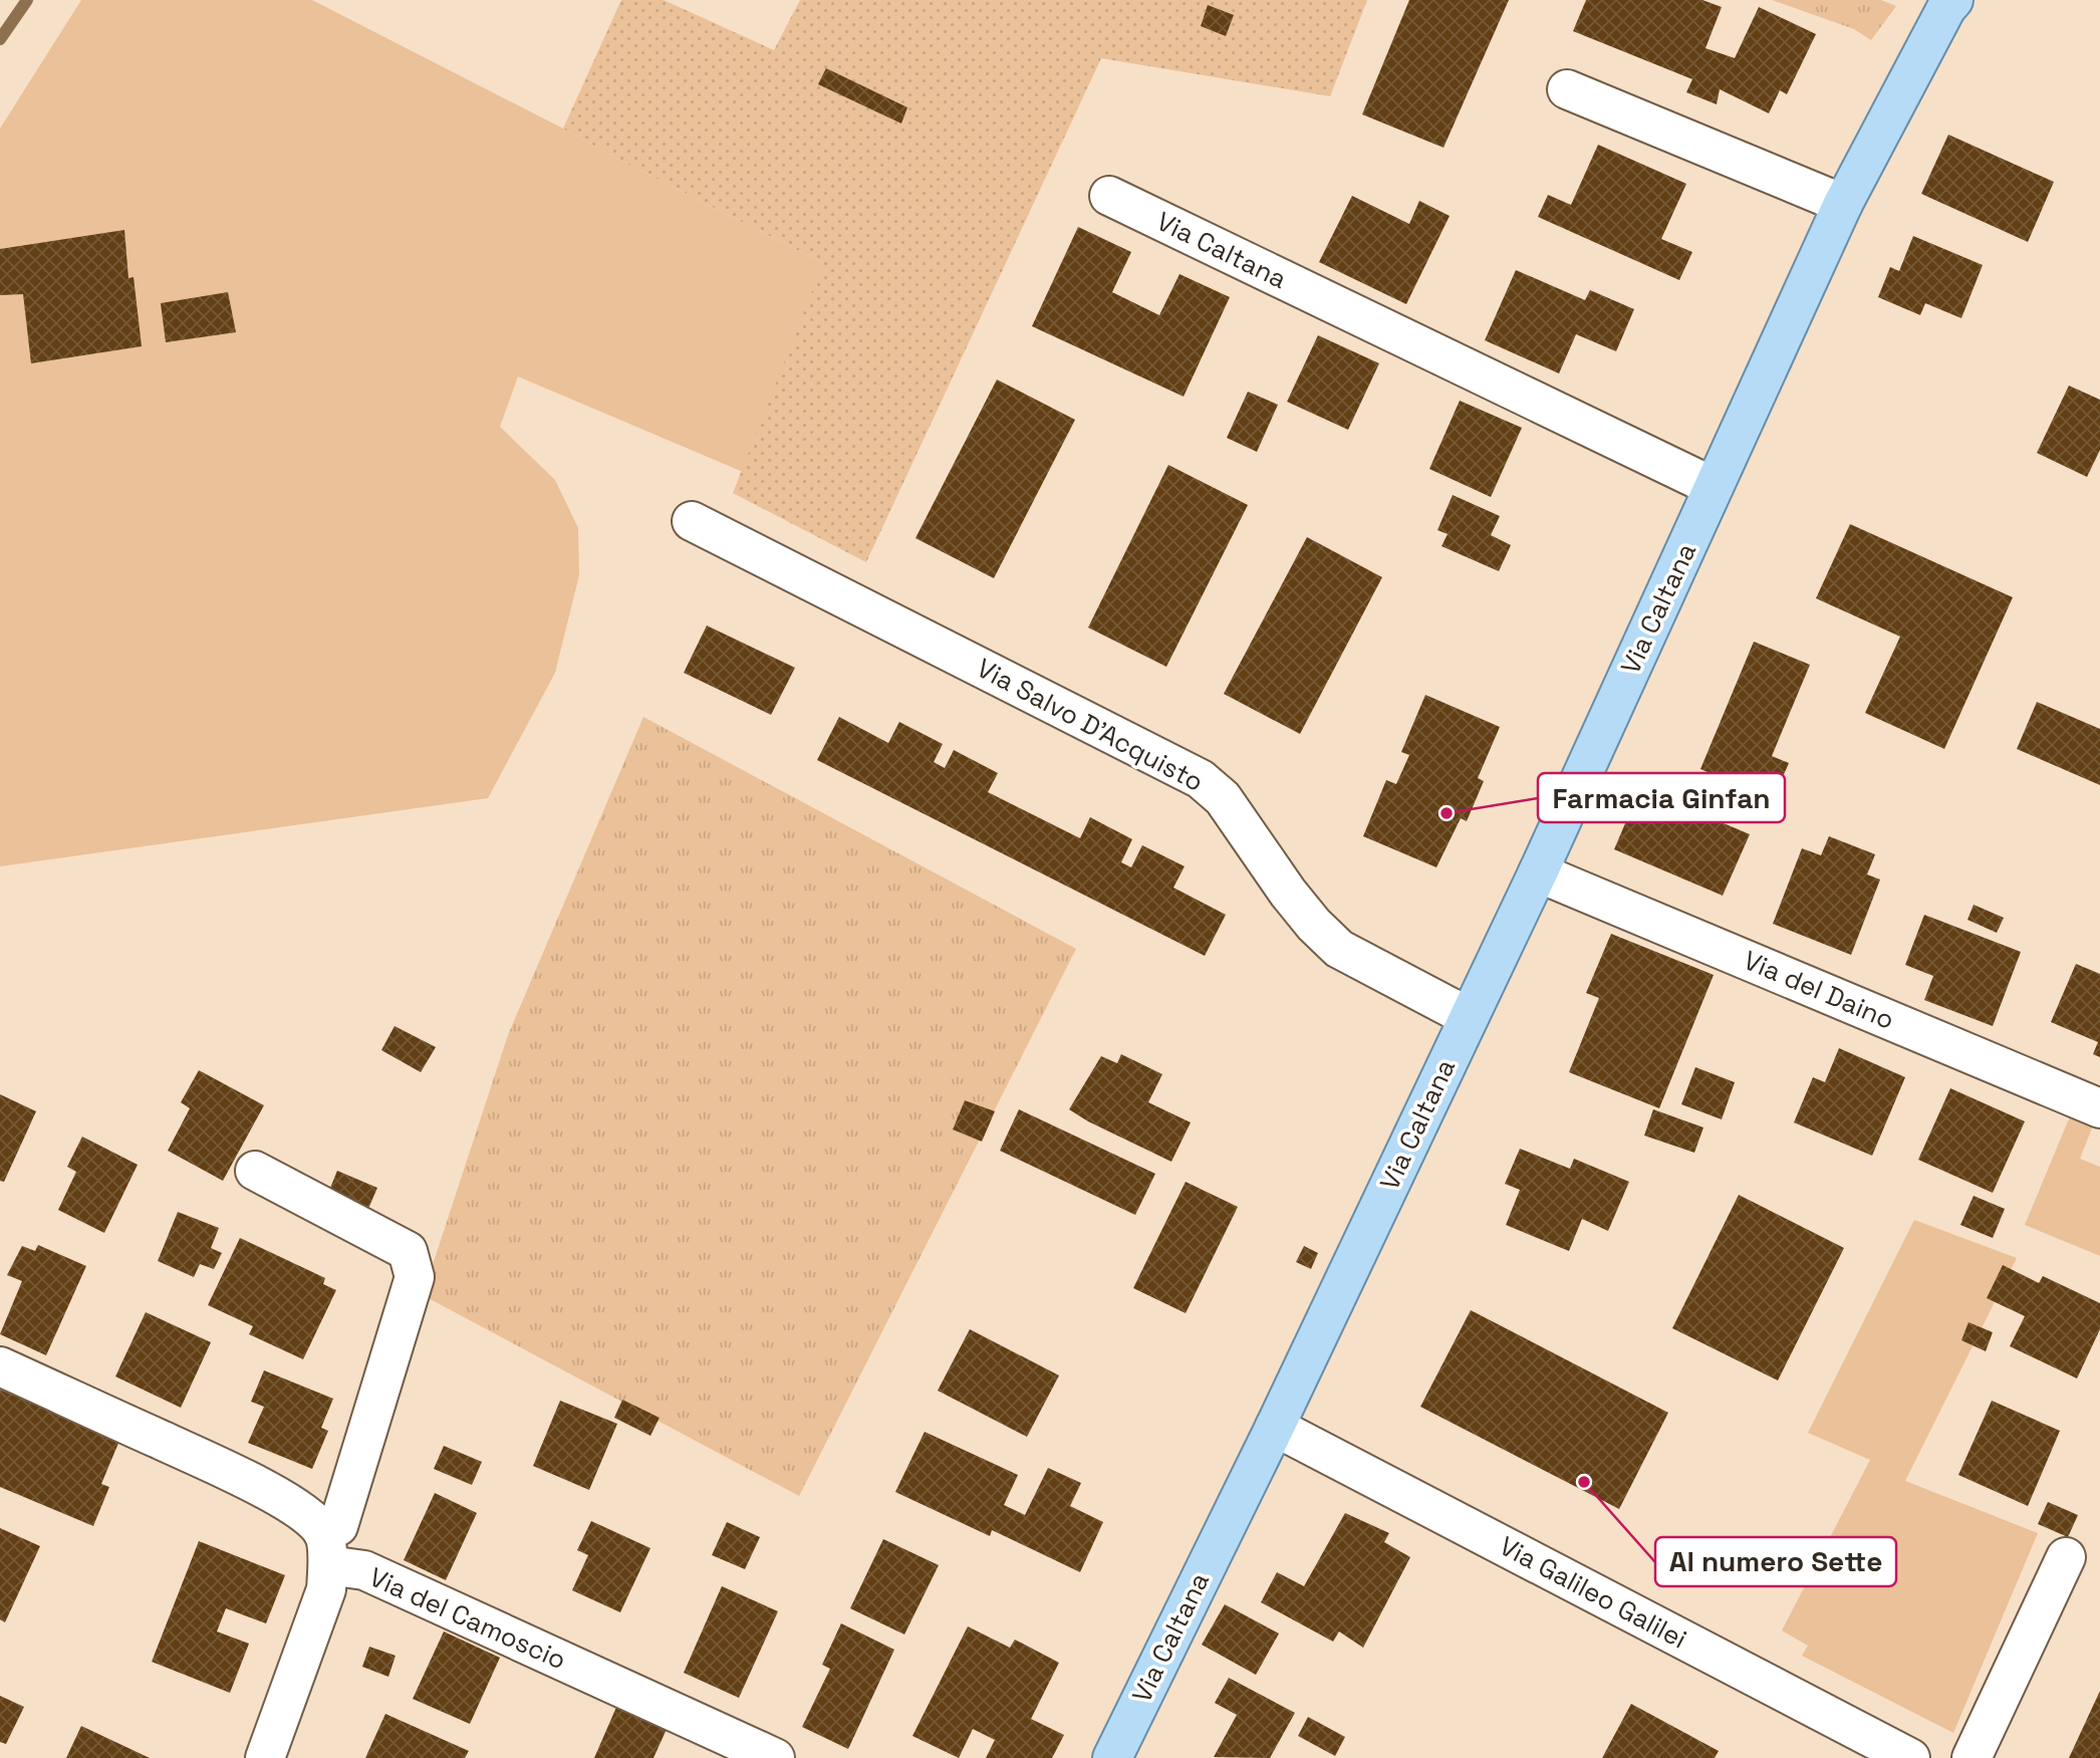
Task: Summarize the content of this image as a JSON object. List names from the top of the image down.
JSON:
{
  "streets": {
    "main road": ["Via Caltana"],
    "street": [
      "Via Salvo D'Acquisto",
      "Via del Daino",
      "Via Galileo Galilei",
      "Via del Camoscio"
    ]
  },
  "crossings": [
    ["Via Caltana", "Via Salvo D'Acquisto"],
    ["Via Caltana", "Via del Daino"],
    ["Via Caltana", "Via Galileo Galilei"]
  ],
  "places": ["Farmacia Ginfan", "Al numero Sette"]
}
